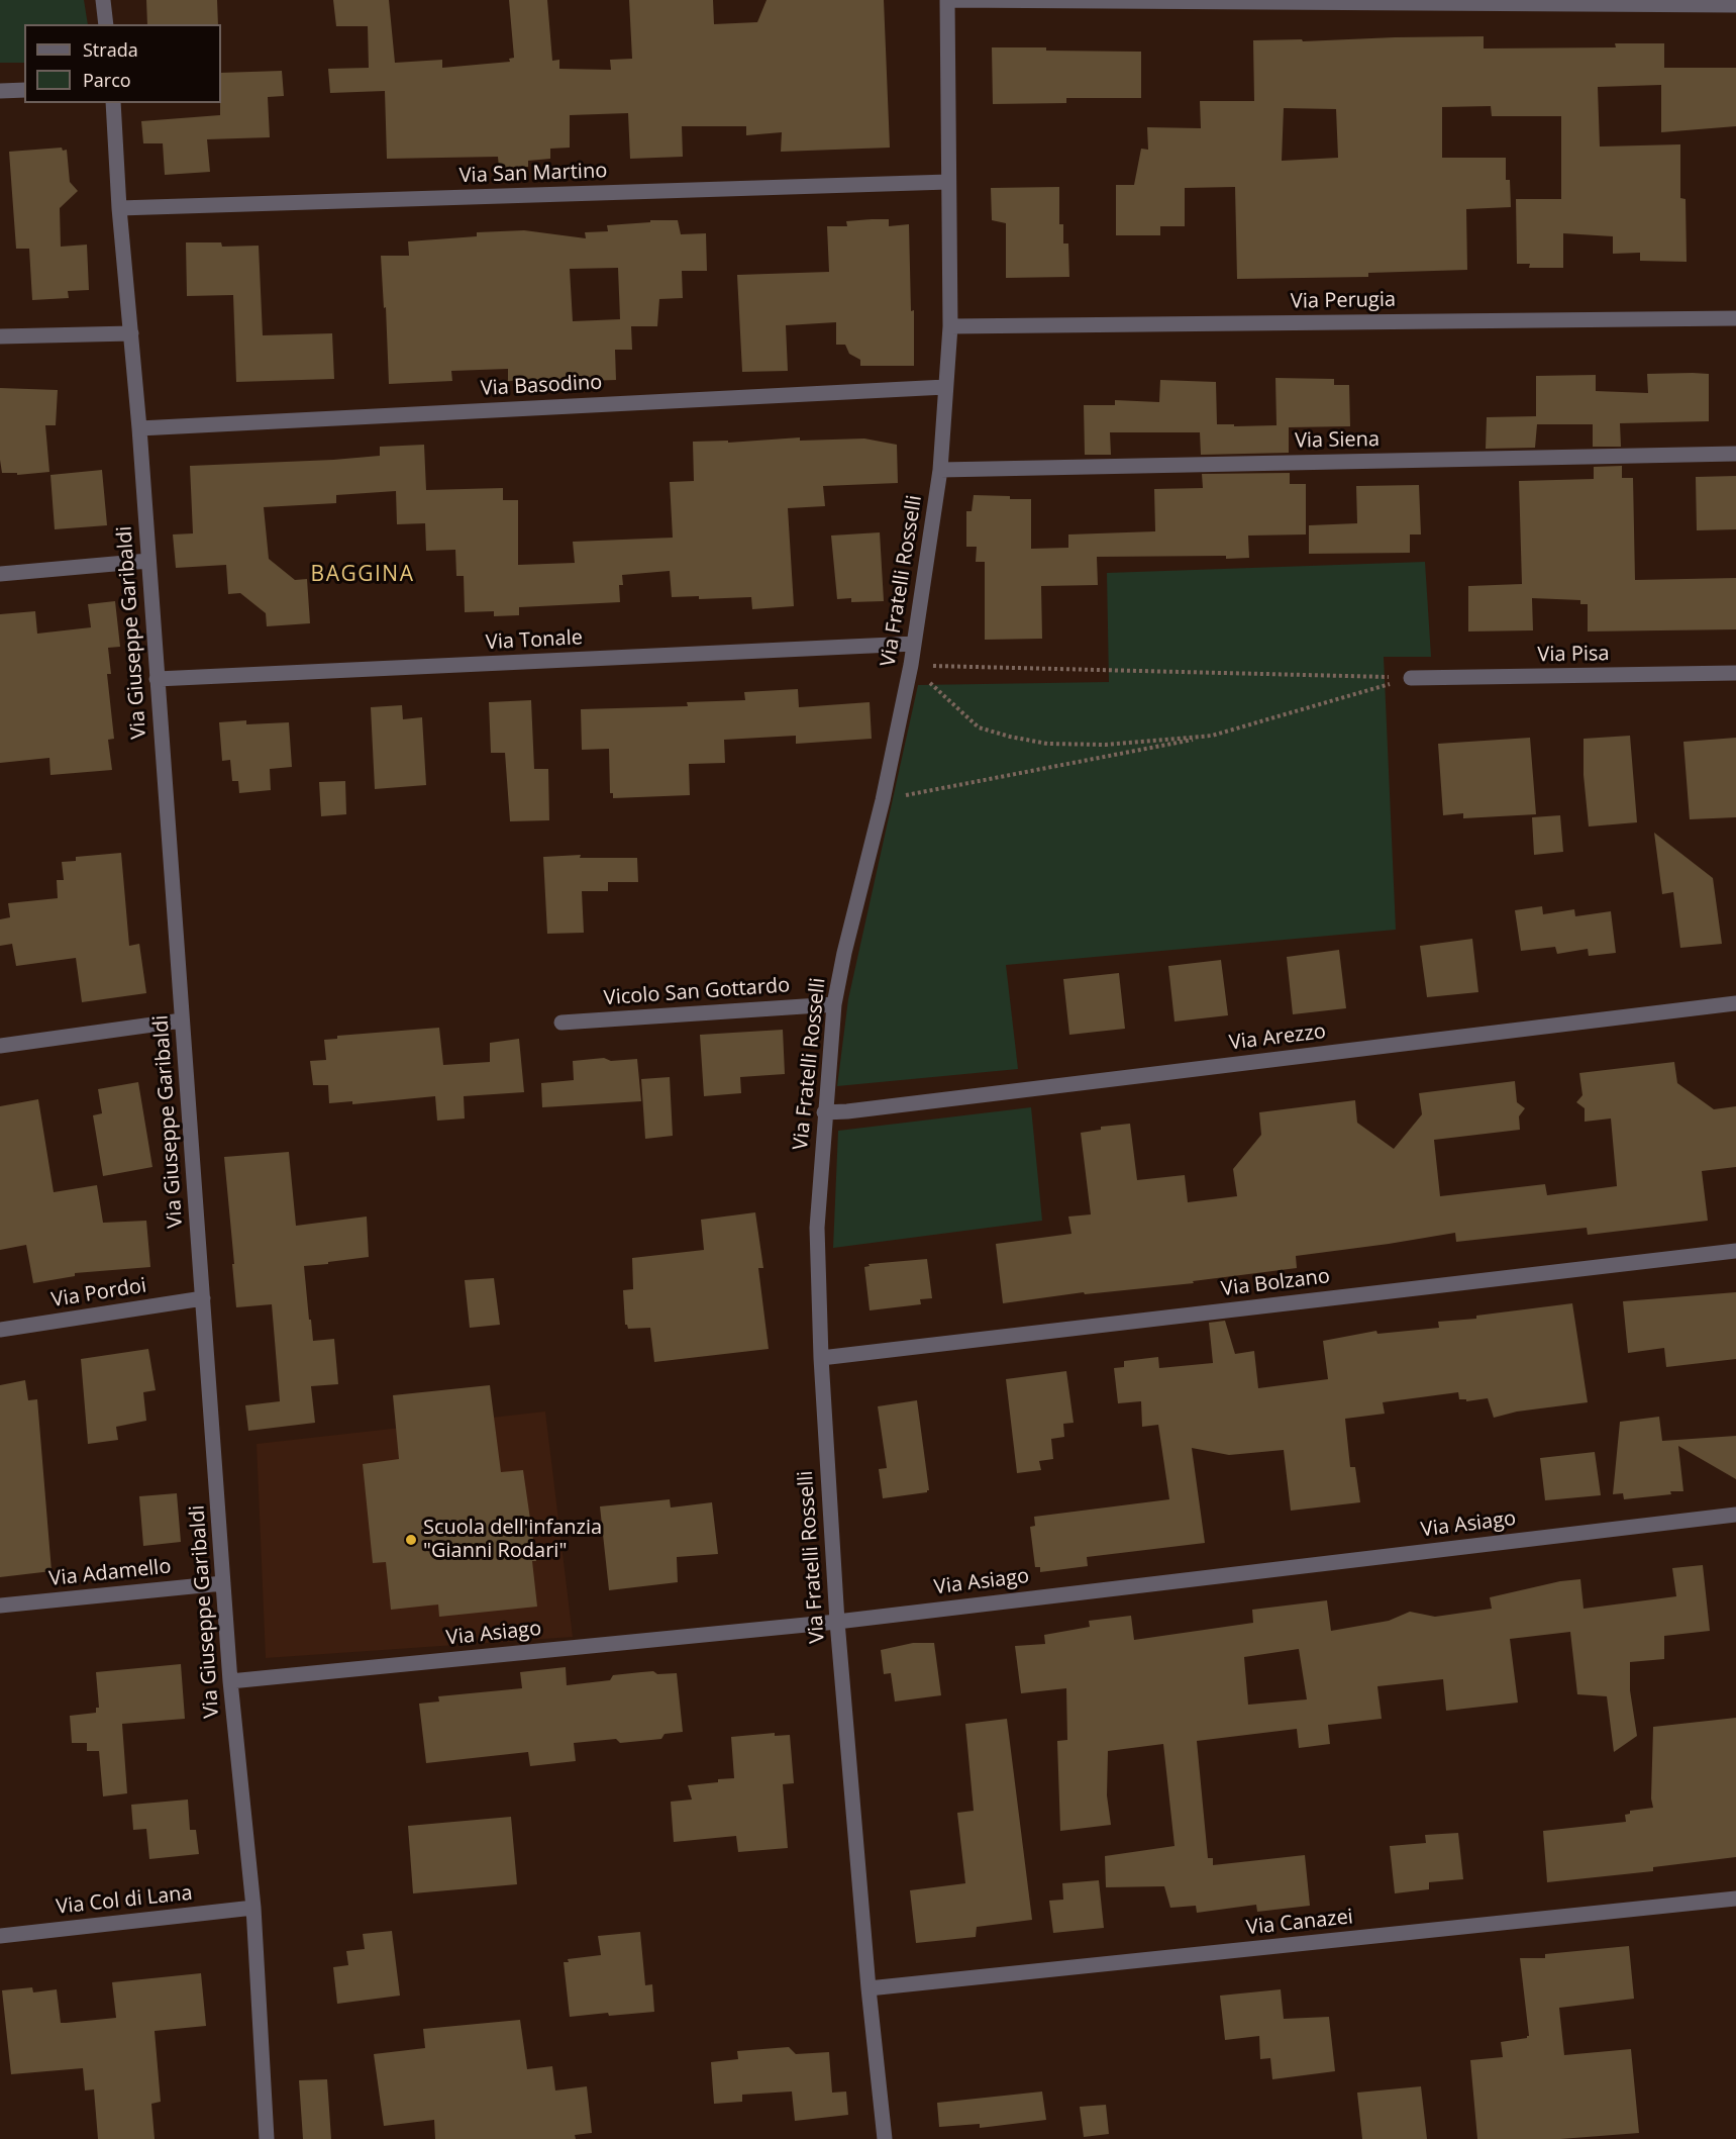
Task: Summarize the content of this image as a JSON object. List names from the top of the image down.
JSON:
{
  "streets": {
    "street": [
      "Via San Martino",
      "Via Perugia",
      "Via Basodino",
      "Via Siena",
      "Via Fratelli Rosselli",
      "Via Giuseppe Garibaldi",
      "Via Tonale",
      "Via Pisa",
      "Vicolo San Gottardo",
      "Via Arezzo",
      "Via Bolzano",
      "Via Pordoi",
      "Via Asiago",
      "Via Adamello",
      "Via Col di Lana",
      "Via Canazei"
    ]
  },
  "crossings": [
    ["Via San Martino", "Via Fratelli Rosselli"],
    ["Via San Martino", "Via Giuseppe Garibaldi"],
    ["Via Perugia", "Via Fratelli Rosselli"],
    ["Via Basodino", "Via Fratelli Rosselli"],
    ["Via Basodino", "Via Giuseppe Garibaldi"],
    ["Via Siena", "Via Fratelli Rosselli"],
    ["Via Fratelli Rosselli", "Via Tonale"],
    ["Via Fratelli Rosselli", "Vicolo San Gottardo"],
    ["Via Fratelli Rosselli", "Via Arezzo"],
    ["Via Fratelli Rosselli", "Via Bolzano"],
    ["Via Fratelli Rosselli", "Via Asiago"],
    ["Via Fratelli Rosselli", "Via Canazei"],
    ["Via Giuseppe Garibaldi", "Via Tonale"],
    ["Via Giuseppe Garibaldi", "Via Pordoi"],
    ["Via Giuseppe Garibaldi", "Via Asiago"],
    ["Via Giuseppe Garibaldi", "Via Adamello"],
    ["Via Giuseppe Garibaldi", "Via Col di Lana"]
  ],
  "districts": ["BAGGINA"],
  "places": ["Scuola dell'infanzia \"Gianni Rodari\""],
  "legend": ["Strada", "Parco"]
}
